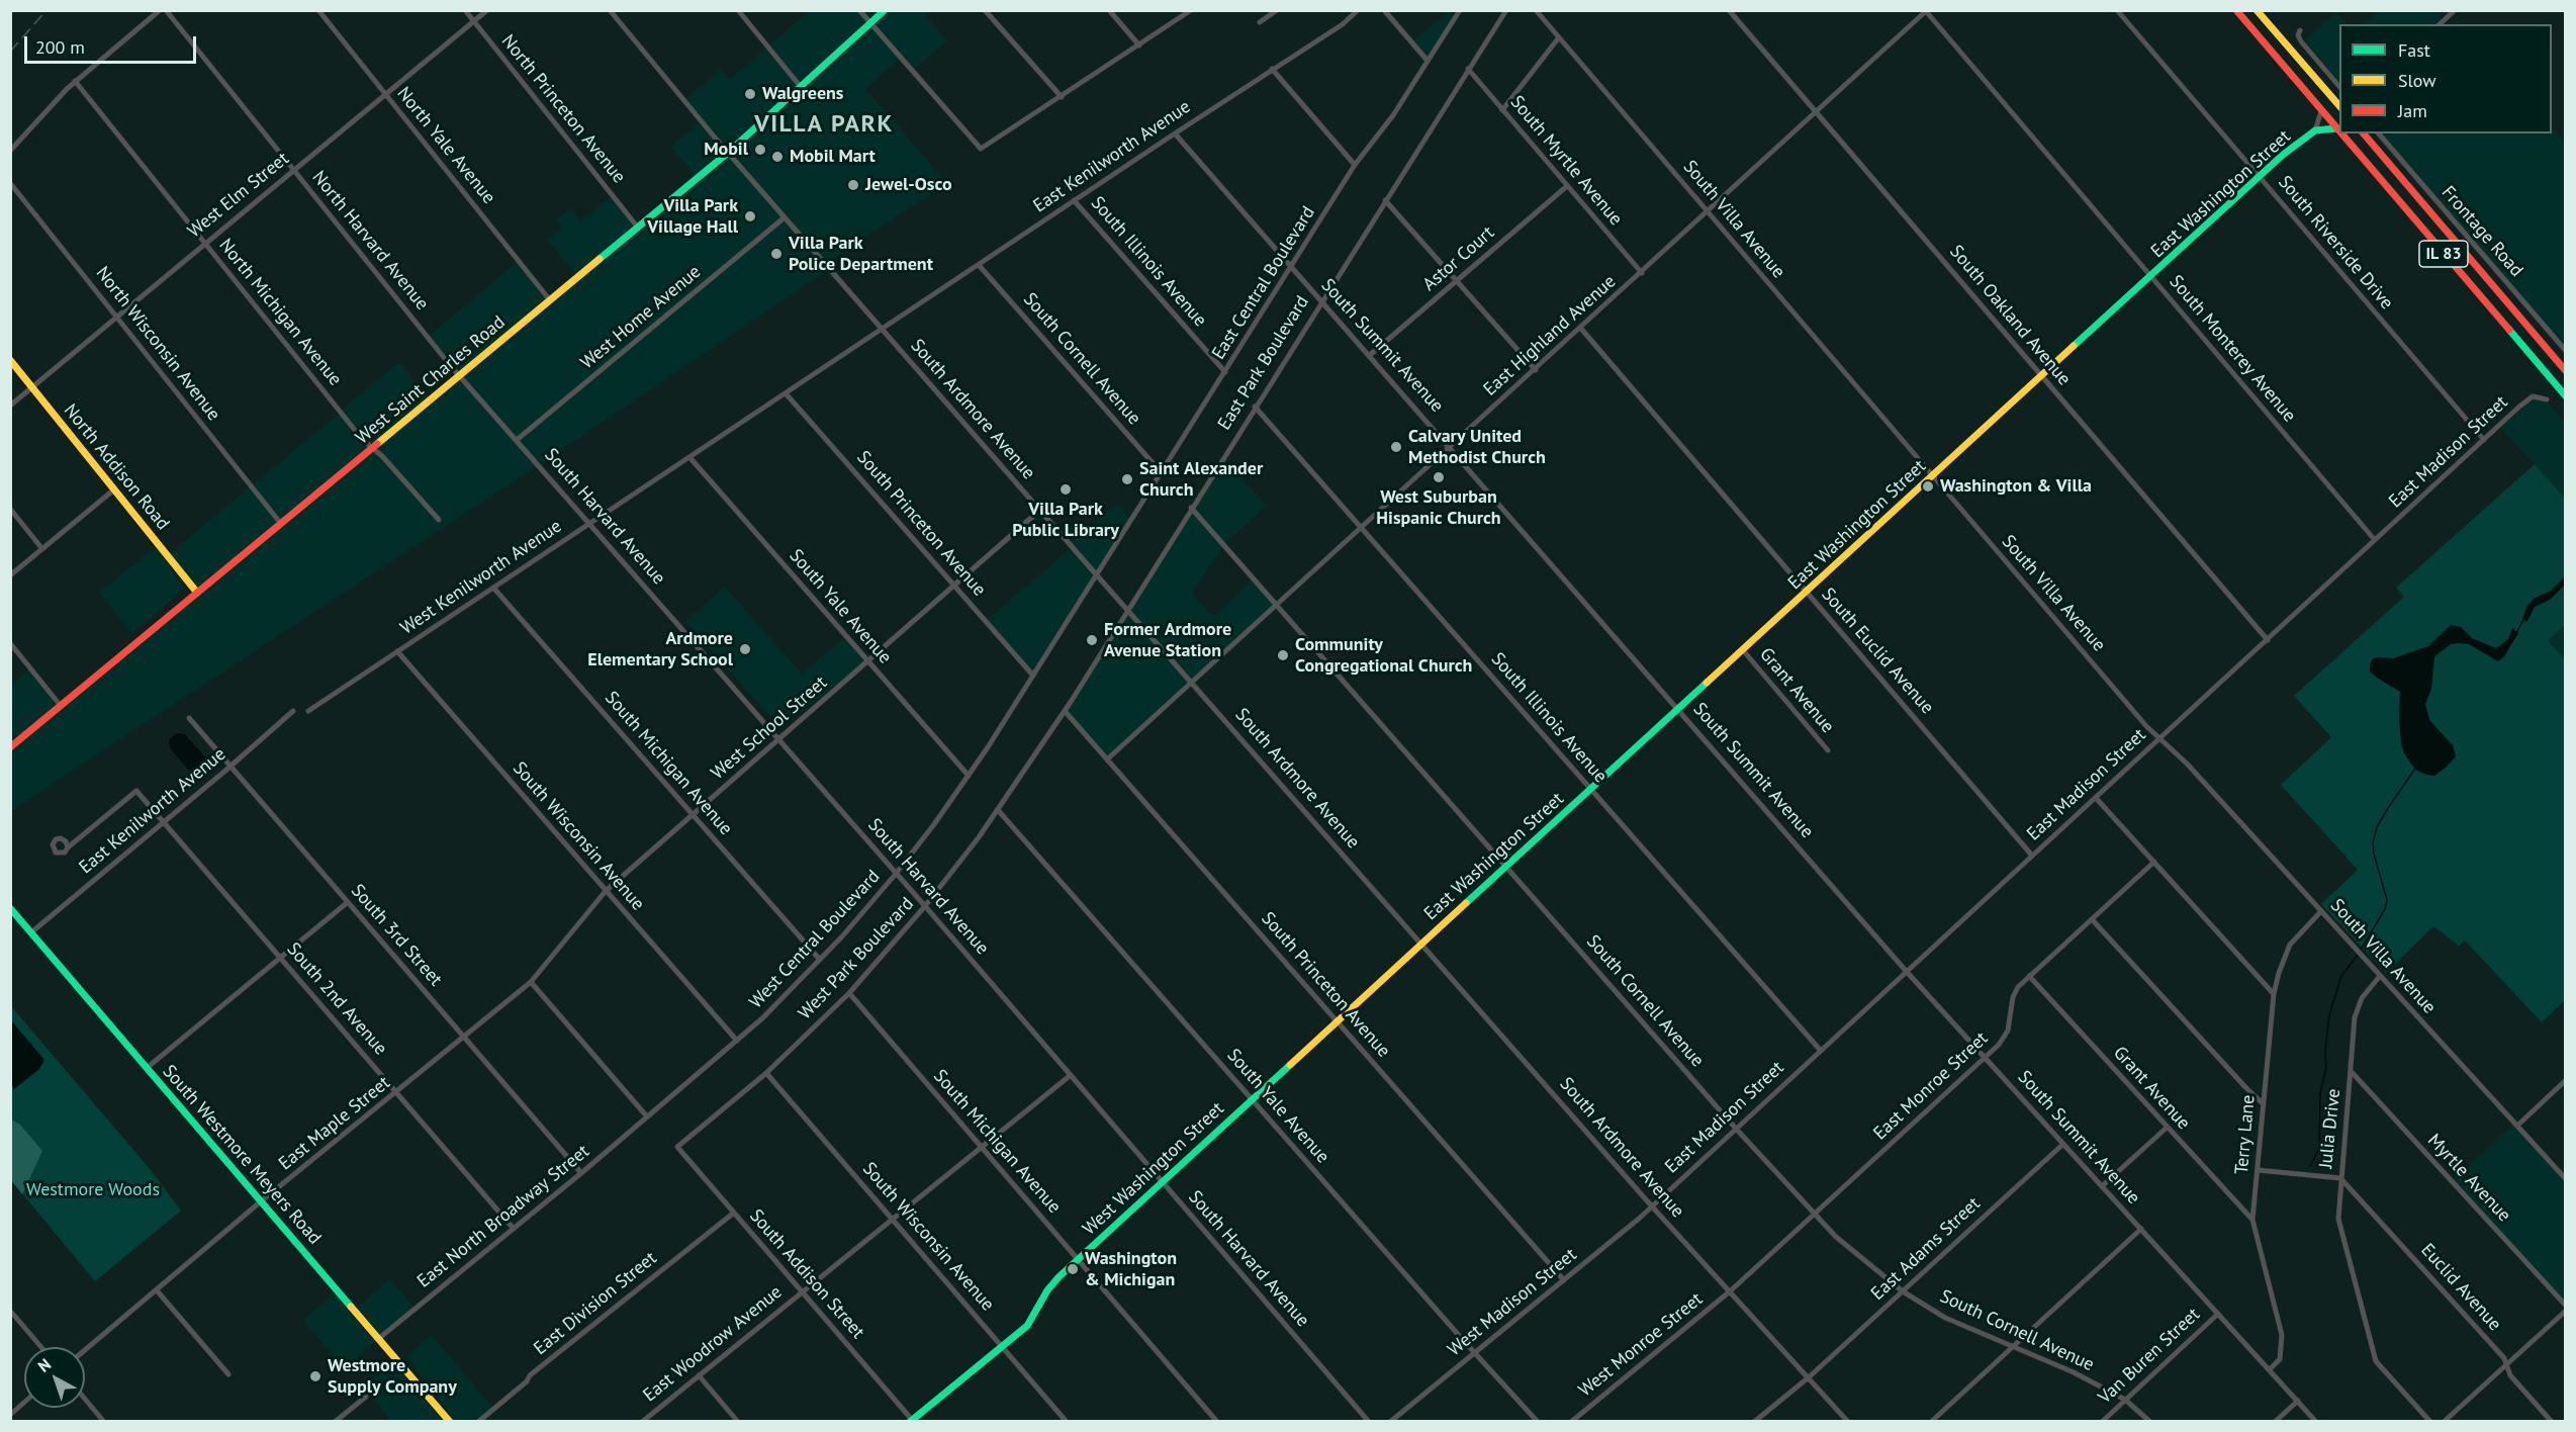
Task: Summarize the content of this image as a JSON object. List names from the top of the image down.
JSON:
{
  "streets": {
    "main road": [
      "East Washington Street",
      "IL 83",
      "West Saint Charles Road",
      "North Addison Road",
      "South Westmore Meyers Road",
      "West Washington Street"
    ],
    "street": [
      "North Princeton Avenue",
      "North Yale Avenue",
      "East Kenilworth Avenue",
      "South Myrtle Avenue",
      "West Elm Street",
      "South Villa Avenue",
      "Frontage Road",
      "North Harvard Avenue",
      "South Riverside Drive",
      "Astor Court",
      "South Illinois Avenue",
      "East Central Boulevard",
      "North Michigan Avenue",
      "South Oakland Avenue",
      "West Home Avenue",
      "East Highland Avenue",
      "North Wisconsin Avenue",
      "South Summit Avenue",
      "South Monterey Avenue",
      "South Cornell Avenue",
      "East Park Boulevard",
      "South Ardmore Avenue",
      "East Madison Street",
      "South Harvard Avenue",
      "South Princeton Avenue",
      "West Kenilworth Avenue",
      "South Yale Avenue",
      "South Euclid Avenue",
      "Grant Avenue",
      "West School Street",
      "South Michigan Avenue",
      "South Wisconsin Avenue",
      "South 3rd Street",
      "West Central Boulevard",
      "West Park Boulevard",
      "South 2nd Avenue",
      "East Monroe Street",
      "East Maple Street",
      "Julia Drive",
      "Terry Lane",
      "Myrtle Avenue",
      "East North Broadway Street",
      "East Adams Street",
      "South Addison Street",
      "Euclid Avenue",
      "West Madison Street",
      "East Division Street",
      "East Woodrow Avenue",
      "West Monroe Street",
      "Van Buren Street"
    ]
  },
  "crossings": [
    ["North Princeton Avenue", "West Elm Street"],
    ["North Princeton Avenue", "West Saint Charles Road"],
    ["North Yale Avenue", "West Elm Street"],
    ["North Yale Avenue", "West Saint Charles Road"],
    ["East Kenilworth Avenue", "South Illinois Avenue"],
    ["East Kenilworth Avenue", "South Summit Avenue"],
    ["East Kenilworth Avenue", "South Cornell Avenue"],
    ["East Kenilworth Avenue", "South Ardmore Avenue"],
    ["East Kenilworth Avenue", "West Kenilworth Avenue"],
    ["East Kenilworth Avenue", "South 3rd Street"],
    ["East Kenilworth Avenue", "South 2nd Avenue"],
    ["East Kenilworth Avenue", "South Westmore Meyers Road"],
    ["South Myrtle Avenue", "Astor Court"],
    ["South Myrtle Avenue", "East Highland Avenue"],
    ["South Myrtle Avenue", "East Park Boulevard"],
    ["East Washington Street", "South Villa Avenue"],
    ["East Washington Street", "South Riverside Drive"],
    ["East Washington Street", "IL 83"],
    ["East Washington Street", "South Illinois Avenue"],
    ["East Washington Street", "South Oakland Avenue"],
    ["East Washington Street", "South Summit Avenue"],
    ["East Washington Street", "South Monterey Avenue"],
    ["East Washington Street", "South Cornell Avenue"],
    ["East Washington Street", "South Ardmore Avenue"],
    ["East Washington Street", "South Euclid Avenue"],
    ["East Washington Street", "Grant Avenue"],
    ["East Washington Street", "West Washington Street"],
    ["West Elm Street", "North Harvard Avenue"],
    ["West Elm Street", "North Michigan Avenue"],
    ["West Elm Street", "North Wisconsin Avenue"],
    ["West Elm Street", "North Addison Road"],
    ["South Villa Avenue", "East Highland Avenue"],
    ["South Villa Avenue", "East Madison Street"],
    ["South Villa Avenue", "Julia Drive"],
    ["South Villa Avenue", "Terry Lane"],
    ["North Harvard Avenue", "West Saint Charles Road"],
    ["North Harvard Avenue", "South Harvard Avenue"],
    ["South Riverside Drive", "East Madison Street"],
    ["Astor Court", "South Summit Avenue"],
    ["South Illinois Avenue", "East Central Boulevard"],
    ["South Illinois Avenue", "East Highland Avenue"],
    ["South Illinois Avenue", "East Park Boulevard"],
    ["South Illinois Avenue", "East Madison Street"],
    ["East Central Boulevard", "South Summit Avenue"],
    ["East Central Boulevard", "South Cornell Avenue"],
    ["East Central Boulevard", "South Ardmore Avenue"],
    ["East Central Boulevard", "West Central Boulevard"],
    ["North Michigan Avenue", "West Saint Charles Road"],
    ["South Oakland Avenue", "East Highland Avenue"],
    ["South Oakland Avenue", "East Madison Street"],
    ["West Home Avenue", "South Ardmore Avenue"],
    ["West Home Avenue", "South Harvard Avenue"],
    ["East Highland Avenue", "South Summit Avenue"],
    ["East Highland Avenue", "South Monterey Avenue"],
    ["East Highland Avenue", "South Cornell Avenue"],
    ["East Highland Avenue", "South Ardmore Avenue"],
    ["East Highland Avenue", "South Princeton Avenue"],
    ["East Highland Avenue", "South Euclid Avenue"],
    ["North Wisconsin Avenue", "West Saint Charles Road"],
    ["South Summit Avenue", "East Park Boulevard"],
    ["South Summit Avenue", "East Madison Street"],
    ["South Summit Avenue", "East Monroe Street"],
    ["South Summit Avenue", "Terry Lane"],
    ["South Summit Avenue", "East Adams Street"],
    ["South Summit Avenue", "Van Buren Street"],
    ["South Monterey Avenue", "East Madison Street"],
    ["South Cornell Avenue", "East Park Boulevard"],
    ["South Cornell Avenue", "East Madison Street"],
    ["South Cornell Avenue", "East Monroe Street"],
    ["South Cornell Avenue", "East Adams Street"],
    ["South Cornell Avenue", "Van Buren Street"],
    ["East Park Boulevard", "South Ardmore Avenue"],
    ["East Park Boulevard", "West Park Boulevard"],
    ["West Saint Charles Road", "South Ardmore Avenue"],
    ["West Saint Charles Road", "North Addison Road"],
    ["West Saint Charles Road", "South Harvard Avenue"],
    ["South Ardmore Avenue", "East Madison Street"],
    ["South Ardmore Avenue", "West Kenilworth Avenue"],
    ["South Ardmore Avenue", "West School Street"],
    ["South Ardmore Avenue", "West Central Boulevard"],
    ["South Ardmore Avenue", "West Park Boulevard"],
    ["South Ardmore Avenue", "East Monroe Street"],
    ["South Ardmore Avenue", "West Washington Street"],
    ["South Ardmore Avenue", "East Adams Street"],
    ["South Ardmore Avenue", "West Madison Street"],
    ["South Ardmore Avenue", "West Monroe Street"],
    ["East Madison Street", "South Euclid Avenue"],
    ["East Madison Street", "West Madison Street"],
    ["South Harvard Avenue", "West Kenilworth Avenue"],
    ["South Harvard Avenue", "West School Street"],
    ["South Harvard Avenue", "West Central Boulevard"],
    ["South Harvard Avenue", "West Park Boulevard"],
    ["South Harvard Avenue", "West Washington Street"],
    ["South Harvard Avenue", "East Woodrow Avenue"],
    ["South Princeton Avenue", "West Kenilworth Avenue"],
    ["South Princeton Avenue", "West School Street"],
    ["South Princeton Avenue", "West Central Boulevard"],
    ["South Princeton Avenue", "West Park Boulevard"],
    ["South Princeton Avenue", "West Washington Street"],
    ["South Princeton Avenue", "West Madison Street"],
    ["West Kenilworth Avenue", "South Yale Avenue"],
    ["West Kenilworth Avenue", "South Michigan Avenue"],
    ["West Kenilworth Avenue", "South Wisconsin Avenue"],
    ["South Yale Avenue", "West School Street"],
    ["South Yale Avenue", "West Central Boulevard"],
    ["South Yale Avenue", "West Park Boulevard"],
    ["South Yale Avenue", "West Washington Street"],
    ["South Yale Avenue", "West Madison Street"],
    ["Grant Avenue", "East Monroe Street"],
    ["Grant Avenue", "Terry Lane"],
    ["West School Street", "South Michigan Avenue"],
    ["West School Street", "South Wisconsin Avenue"],
    ["West School Street", "East Maple Street"],
    ["South Michigan Avenue", "West Central Boulevard"],
    ["South Michigan Avenue", "West Park Boulevard"],
    ["South Michigan Avenue", "West Washington Street"],
    ["South Michigan Avenue", "East Woodrow Avenue"],
    ["South Wisconsin Avenue", "West Central Boulevard"],
    ["South Wisconsin Avenue", "West Park Boulevard"],
    ["South Wisconsin Avenue", "West Washington Street"],
    ["South Wisconsin Avenue", "East Woodrow Avenue"],
    ["South 3rd Street", "East Maple Street"],
    ["South 3rd Street", "East North Broadway Street"],
    ["West Central Boulevard", "East North Broadway Street"],
    ["West Park Boulevard", "South Addison Street"],
    ["South 2nd Avenue", "East Maple Street"],
    ["South 2nd Avenue", "East North Broadway Street"],
    ["East Monroe Street", "West Monroe Street"],
    ["East Maple Street", "South Westmore Meyers Road"],
    ["Julia Drive", "Myrtle Avenue"],
    ["Julia Drive", "Euclid Avenue"],
    ["South Westmore Meyers Road", "East North Broadway Street"],
    ["West Washington Street", "South Addison Street"],
    ["South Addison Street", "East Division Street"],
    ["South Addison Street", "East Woodrow Avenue"]
  ],
  "districts": ["VILLA PARK"],
  "parks": ["Westmore Woods"],
  "places": [
    "Walgreens",
    "Mobil",
    "Mobil Mart",
    "Jewel-Osco",
    "Villa Park Village Hall",
    "Villa Park Police Department",
    "Calvary United Methodist Church",
    "West Suburban Hispanic Church",
    "Saint Alexander Church",
    "Washington & Villa",
    "Villa Park Public Library",
    "Former Ardmore Avenue Station",
    "Ardmore Elementary School",
    "Community Congregational Church",
    "Washington & Michigan",
    "Westmore Supply Company"
  ],
  "legend": ["Fast", "Slow", "Jam"],
  "scale_bar": "200 m",
  "north": "top left"
}
